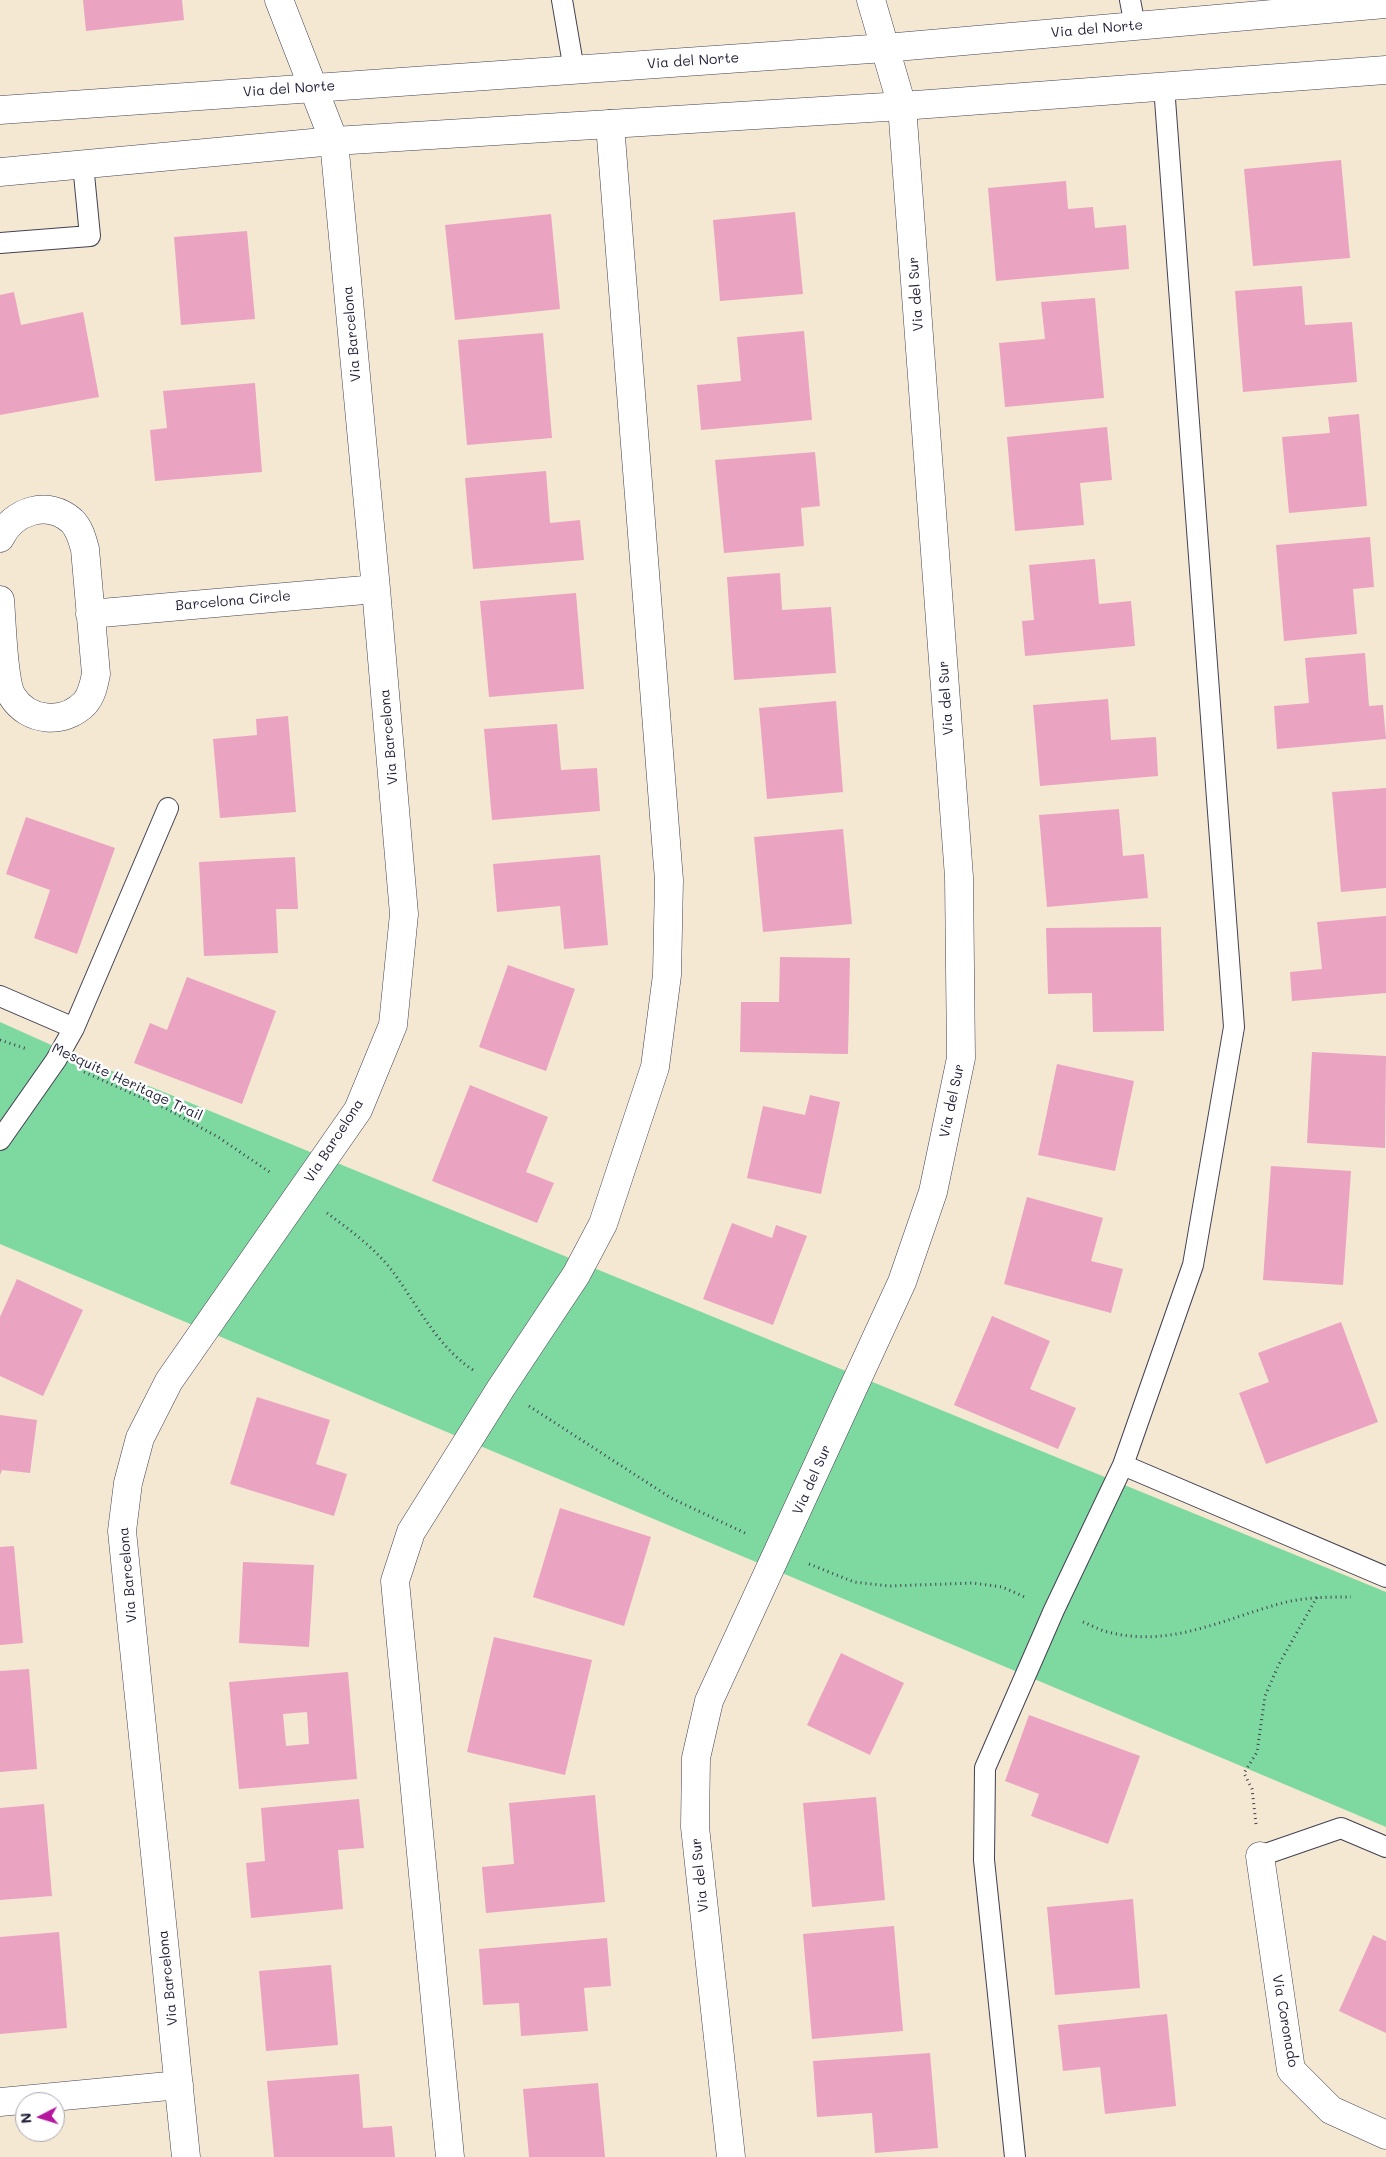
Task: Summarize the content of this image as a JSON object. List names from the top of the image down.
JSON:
{
  "streets": {
    "street": [
      "Via del Norte",
      "Via del Sur",
      "Via Barcelona",
      "Barcelona Circle",
      "Via Coronado"
    ],
    "path": ["Mesquite Heritage Trail"]
  },
  "crossings": [
    ["Via del Norte", "Via del Sur"],
    ["Via del Norte", "Via Barcelona"],
    ["Via Barcelona", "Barcelona Circle"]
  ],
  "north": "left"
}
